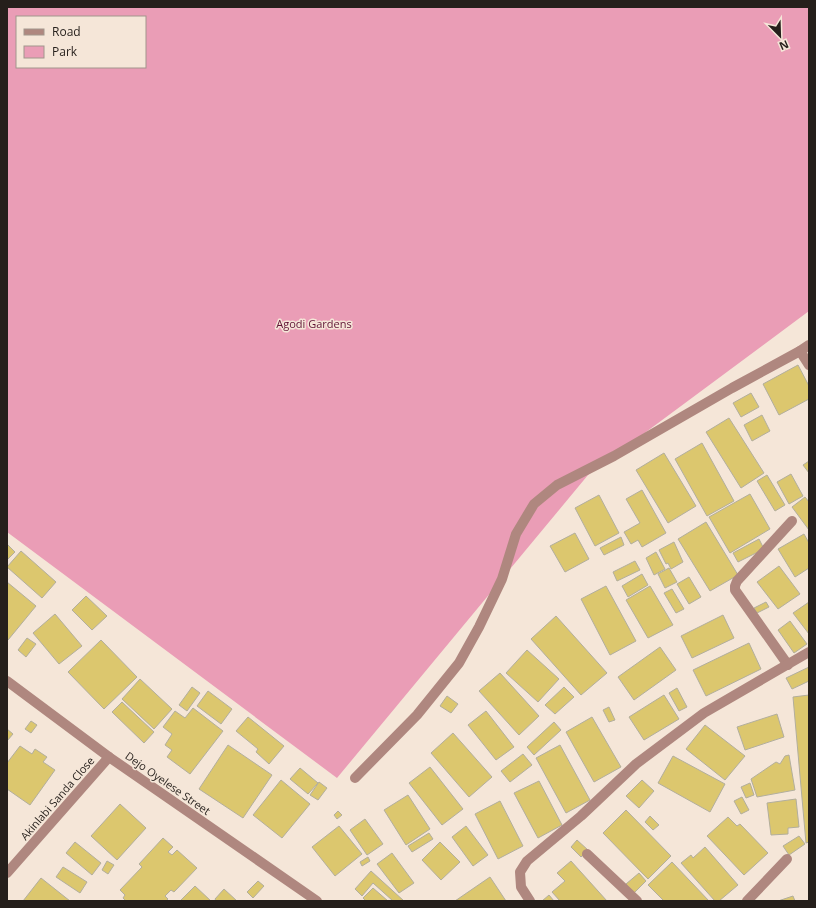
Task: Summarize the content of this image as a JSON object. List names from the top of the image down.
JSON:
{
  "streets": {
    "street": ["Dejo Oyelese Street", "Akinlabi Sanda Close"]
  },
  "crossings": [
    ["Dejo Oyelese Street", "Akinlabi Sanda Close"]
  ],
  "parks": ["Agodi Gardens"],
  "legend": ["Road", "Park"],
  "north": "bottom right"
}
